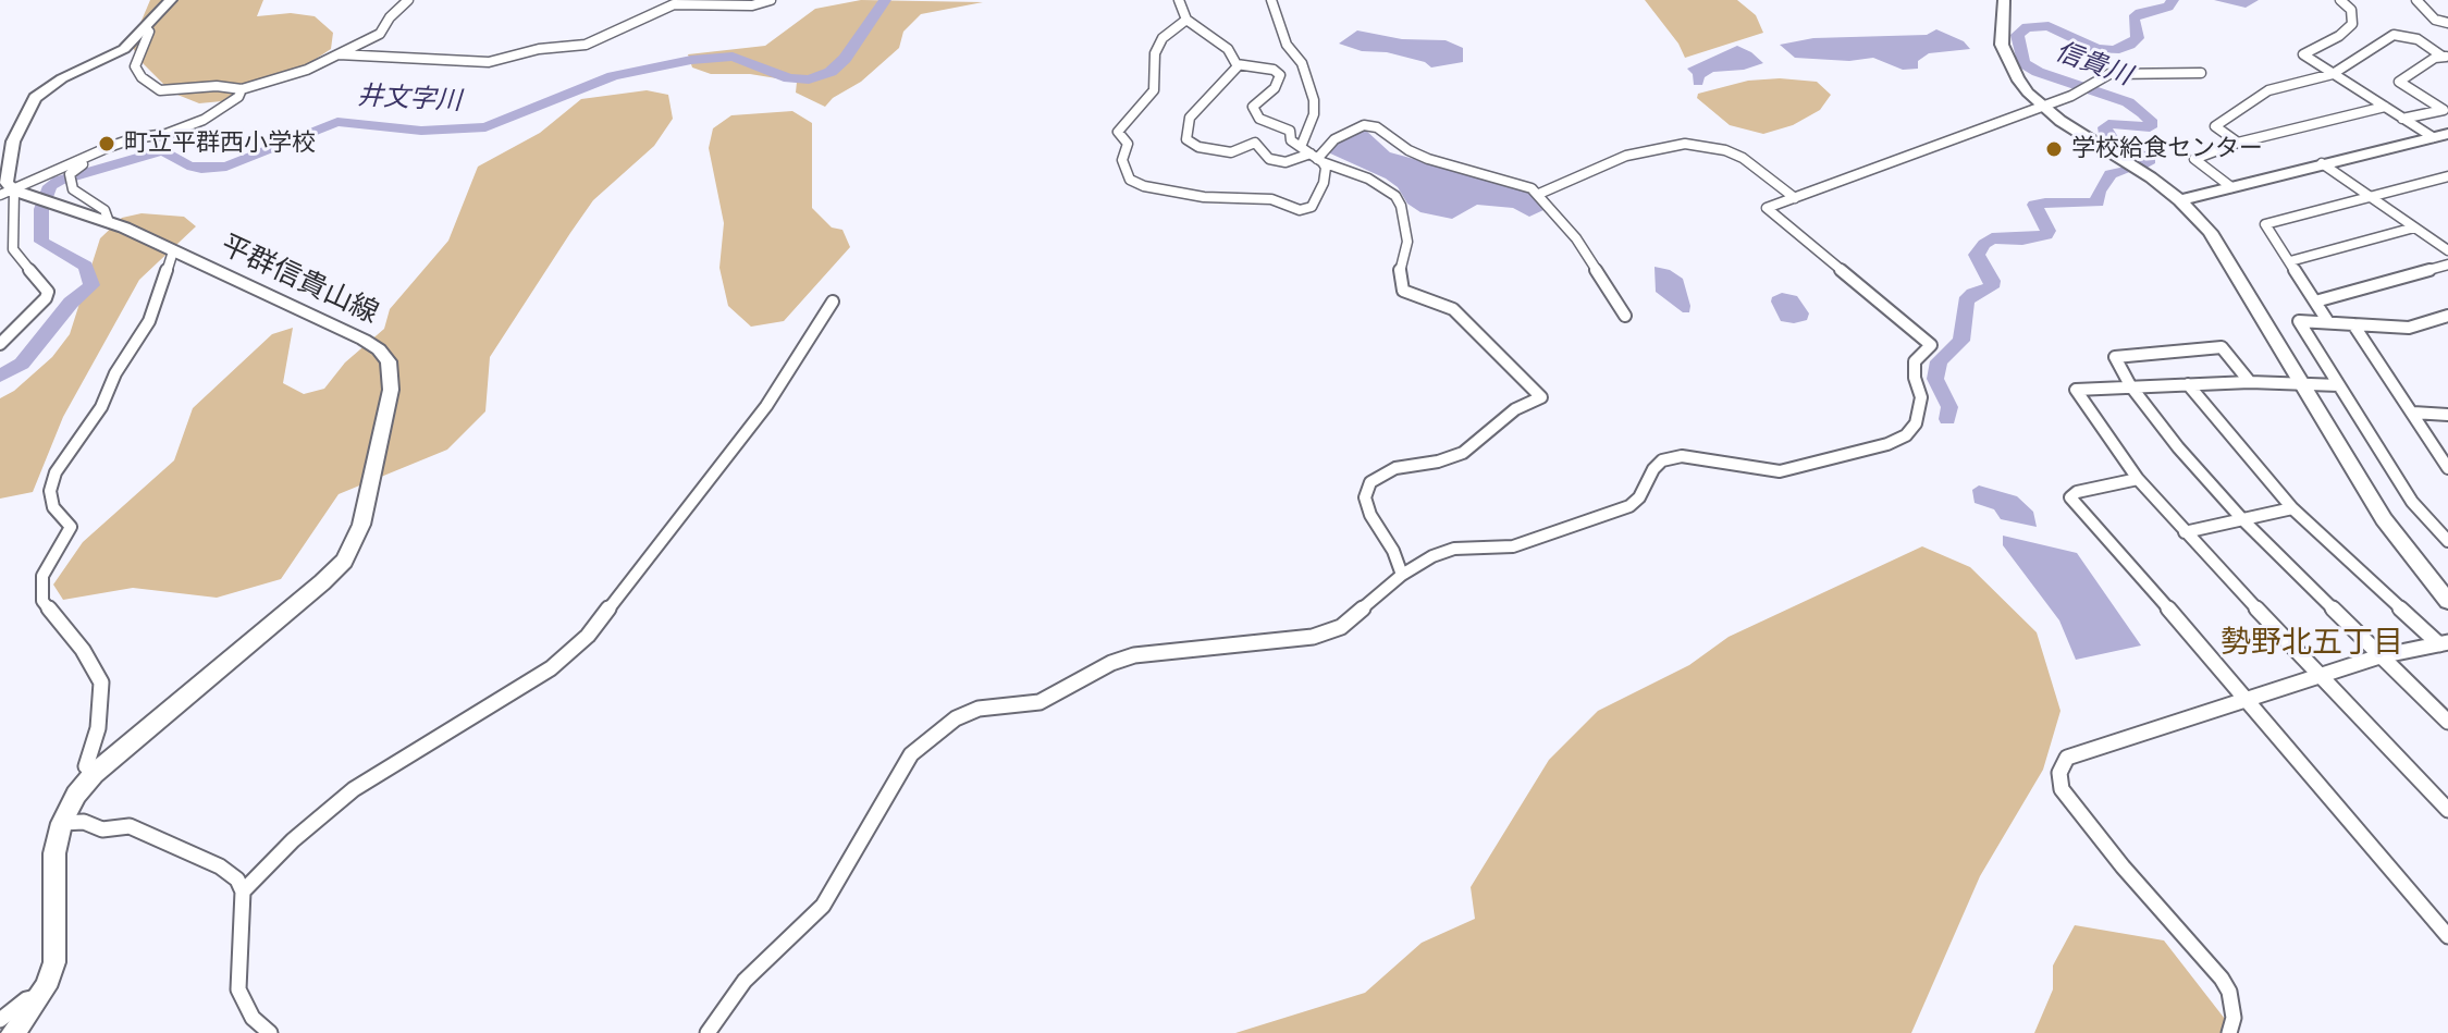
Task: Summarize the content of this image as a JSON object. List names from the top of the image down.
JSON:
{
  "streets": {
    "main road": ["平群信貴山線"]
  },
  "districts": ["勢野北五丁目"],
  "water": ["信貴川", "井文字川"],
  "places": ["町立平群西小学校", "学校給食センター"]
}
